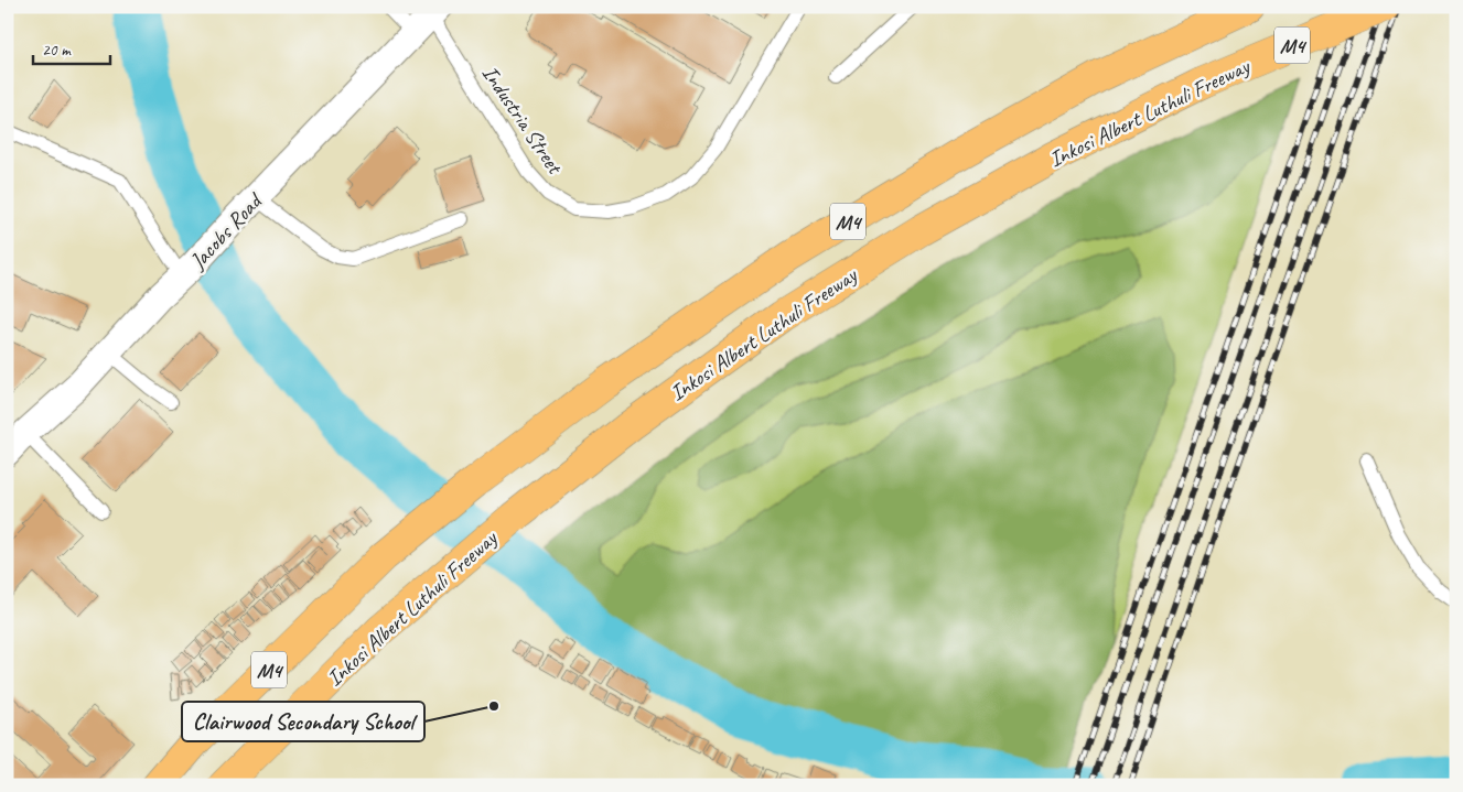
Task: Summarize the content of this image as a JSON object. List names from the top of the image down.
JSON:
{
  "streets": {
    "highway": ["M4", "Inkosi Albert Luthuli Freeway"],
    "street": ["Jacobs Road"],
    "lane": ["Industria Street"]
  },
  "crossings": [
    ["Industria Street", "Jacobs Road"]
  ],
  "places": ["Clairwood Secondary School"],
  "scale_bar": "20 m"
}
